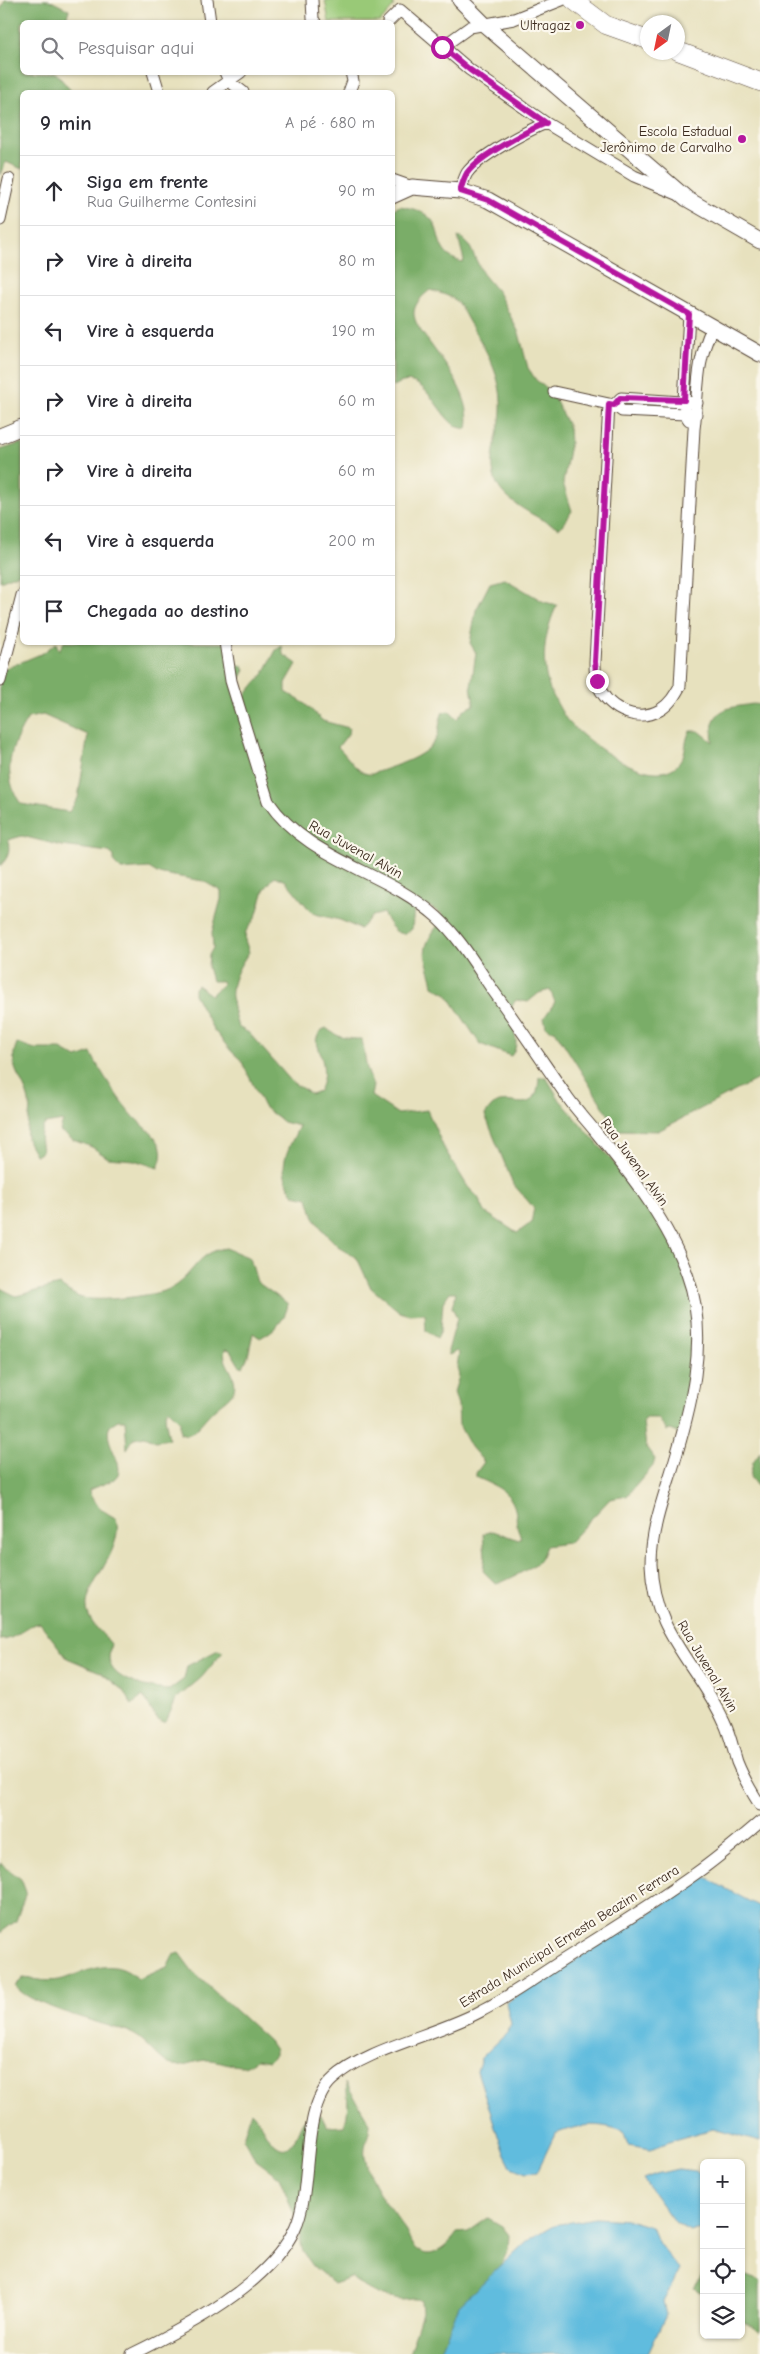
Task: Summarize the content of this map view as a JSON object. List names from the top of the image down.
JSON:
{
  "streets": {
    "street": ["Rua Juvenal Alvin", "Estrada Municipal Ernesta Beazim Ferrara"]
  },
  "places": ["Ultragaz", "Escola Estadual Jerônimo de Carvalho"],
  "north": "bottom left",
  "page": {
    "search": "Pesquisar aqui",
    "heading": ["9 min", "A pé · 680 m"],
    "list": [
      ["Siga em frente", "Rua Guilherme Contesini", "90 m"],
      ["Vire à direita", "80 m"],
      ["Vire à esquerda", "190 m"],
      ["Vire à direita", "60 m"],
      ["Vire à direita", "60 m"],
      ["Vire à esquerda", "200 m"],
      "Chegada ao destino"
    ],
    "map_buttons": ["+", "−"]
  }
}
